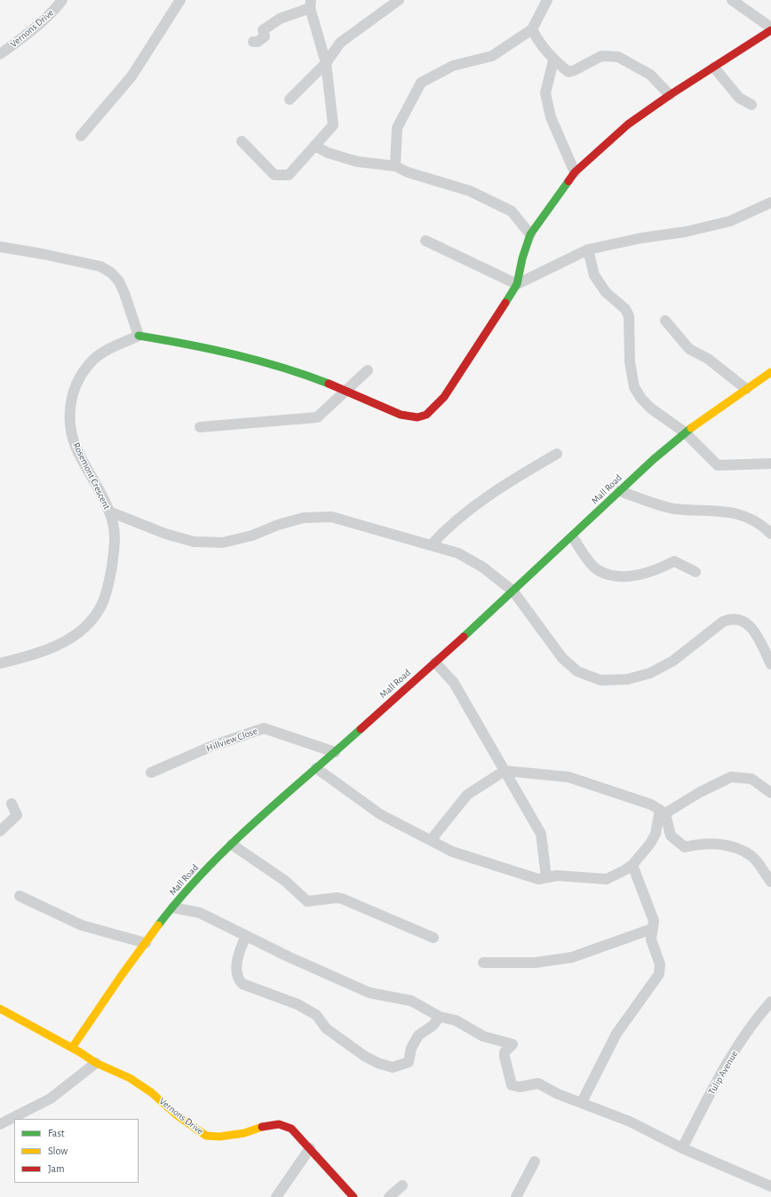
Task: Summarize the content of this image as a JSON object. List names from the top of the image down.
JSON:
{
  "streets": {
    "street": [
      "Vernons Drive",
      "Rosemont Crescent",
      "Mall Road",
      "Hillview Close",
      "Tulip Avenue"
    ]
  },
  "crossings": [
    ["Vernons Drive", "Mall Road"],
    ["Mall Road", "Hillview Close"]
  ],
  "legend": ["Fast", "Slow", "Jam"]
}
